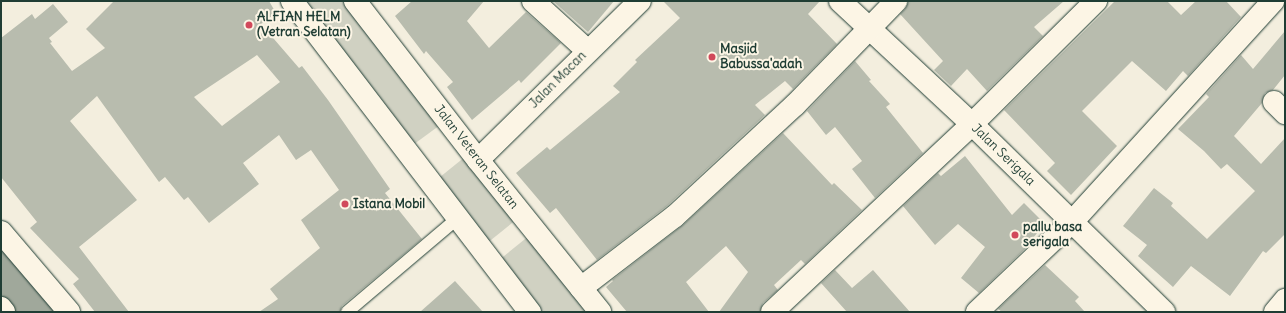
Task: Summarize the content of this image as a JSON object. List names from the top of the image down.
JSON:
{
  "streets": {
    "street": ["Jalan Macan", "Jalan Serigala", "Jalan Veteran Selatan"]
  },
  "crossings": [
    ["Jalan Macan", "Jalan Veteran Selatan"]
  ],
  "places": [
    "ALFIAN HELM (Vetran Selatan)",
    "Masjid Babussa'adah",
    "Istana Mobil",
    "pallu basa serigala"
  ]
}
